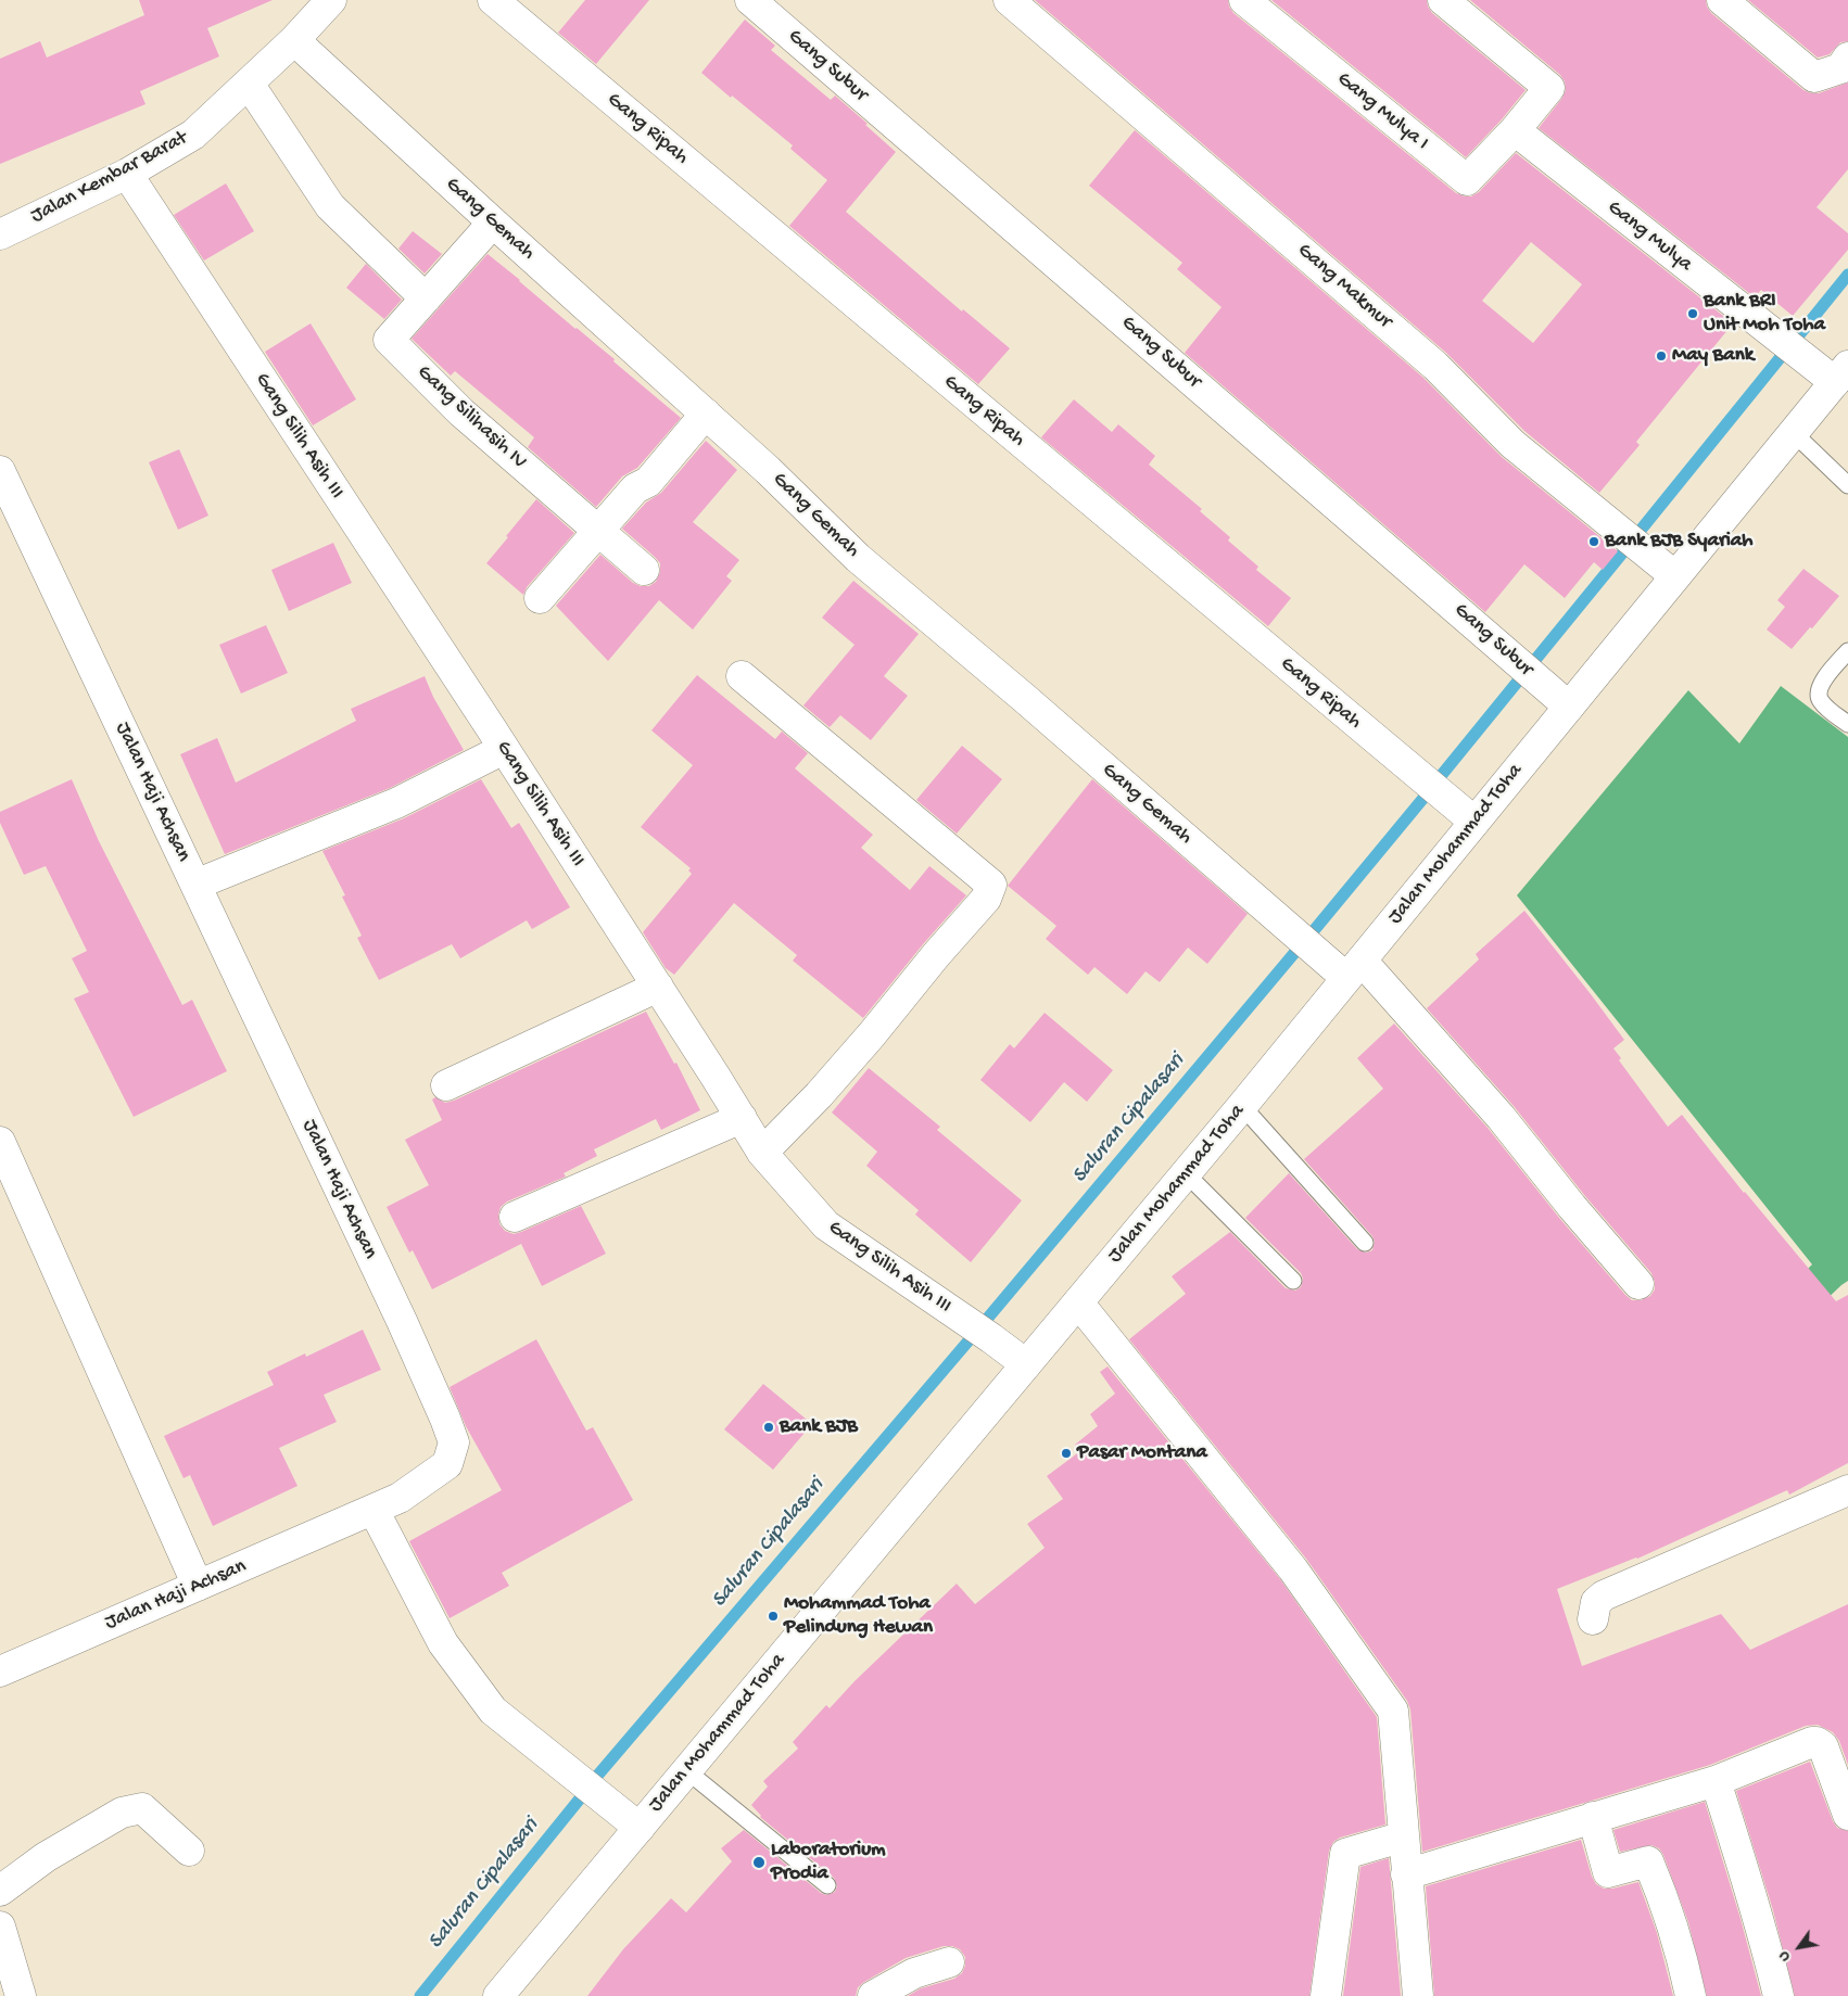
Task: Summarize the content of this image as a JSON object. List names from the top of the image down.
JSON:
{
  "streets": {
    "street": [
      "Gang Subur",
      "Gang Mulya I",
      "Gang Ripah",
      "Jalan Kembar Barat",
      "Gang Gemah",
      "Gang Mulya",
      "Gang Makmur",
      "Gang Silihasih IV",
      "Gang Silih Asih III",
      "Jalan Haji Achsan",
      "Jalan Mohammad Toha"
    ]
  },
  "crossings": [
    ["Gang Subur", "Jalan Mohammad Toha"],
    ["Gang Mulya I", "Gang Mulya"],
    ["Gang Ripah", "Jalan Mohammad Toha"],
    ["Jalan Kembar Barat", "Gang Gemah"],
    ["Jalan Kembar Barat", "Gang Silih Asih III"],
    ["Gang Gemah", "Gang Silihasih IV"],
    ["Gang Gemah", "Jalan Mohammad Toha"],
    ["Gang Mulya", "Jalan Mohammad Toha"],
    ["Gang Makmur", "Jalan Mohammad Toha"],
    ["Gang Silih Asih III", "Jalan Mohammad Toha"]
  ],
  "water": ["Saluran Cipalasari"],
  "places": [
    "Bank BRI Unit Moh Toha",
    "May Bank",
    "Bank BJB Syariah",
    "Bank BJB",
    "Pasar Montana",
    "Mohammad Toha Pelindung Hewan",
    "Laboratorium Prodia"
  ],
  "north": "bottom left"
}
